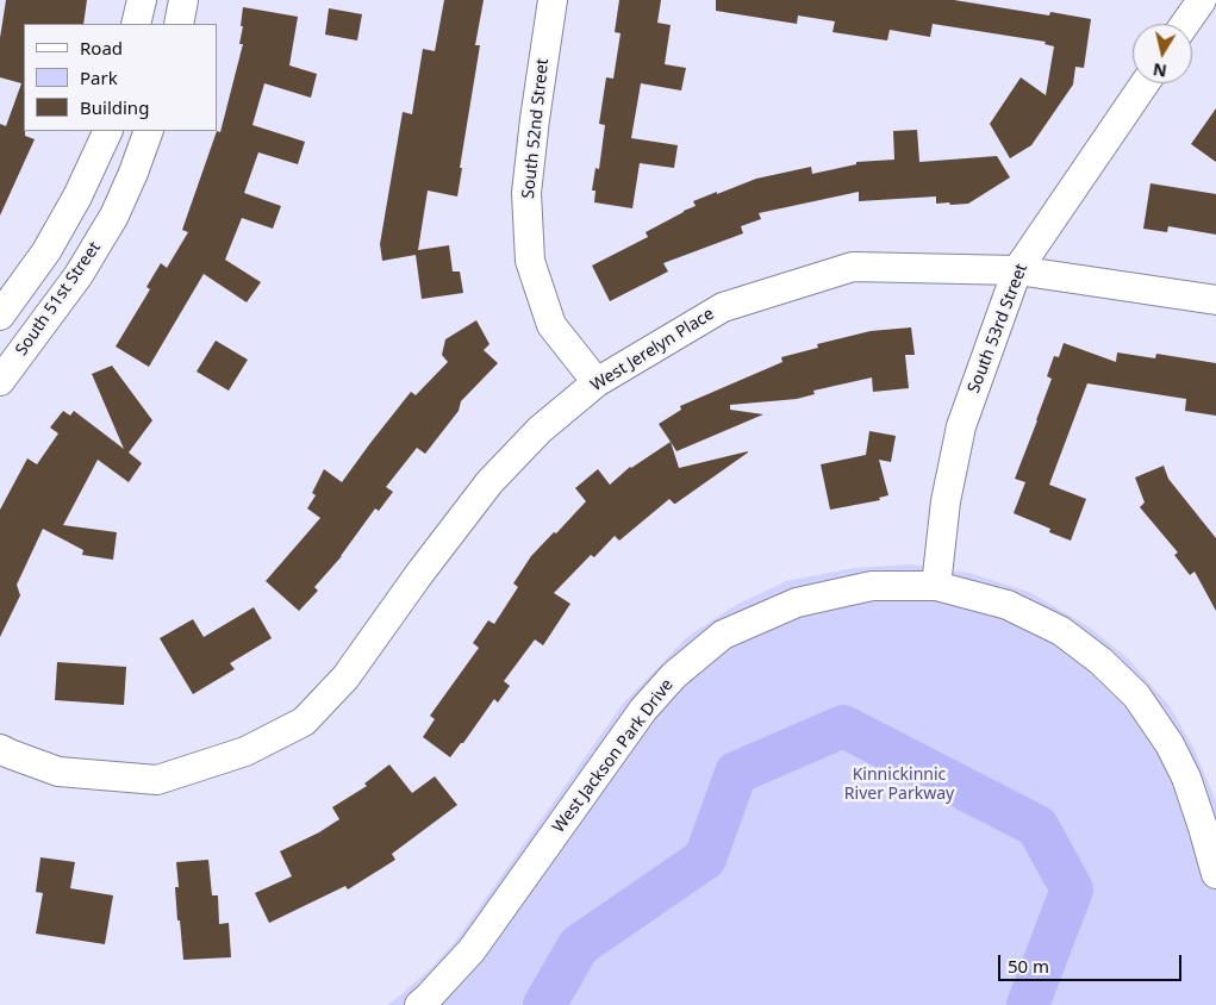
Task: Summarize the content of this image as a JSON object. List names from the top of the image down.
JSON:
{
  "streets": {
    "street": [
      "South 52nd Street",
      "South 51st Street",
      "South 53rd Street",
      "West Jerelyn Place",
      "West Jackson Park Drive"
    ]
  },
  "crossings": [
    ["South 52nd Street", "West Jerelyn Place"],
    ["South 53rd Street", "West Jerelyn Place"],
    ["South 53rd Street", "West Jackson Park Drive"]
  ],
  "parks": ["Kinnickinnic River Parkway"],
  "legend": ["Road", "Park", "Building"],
  "scale_bar": "50 m",
  "north": "bottom"
}
